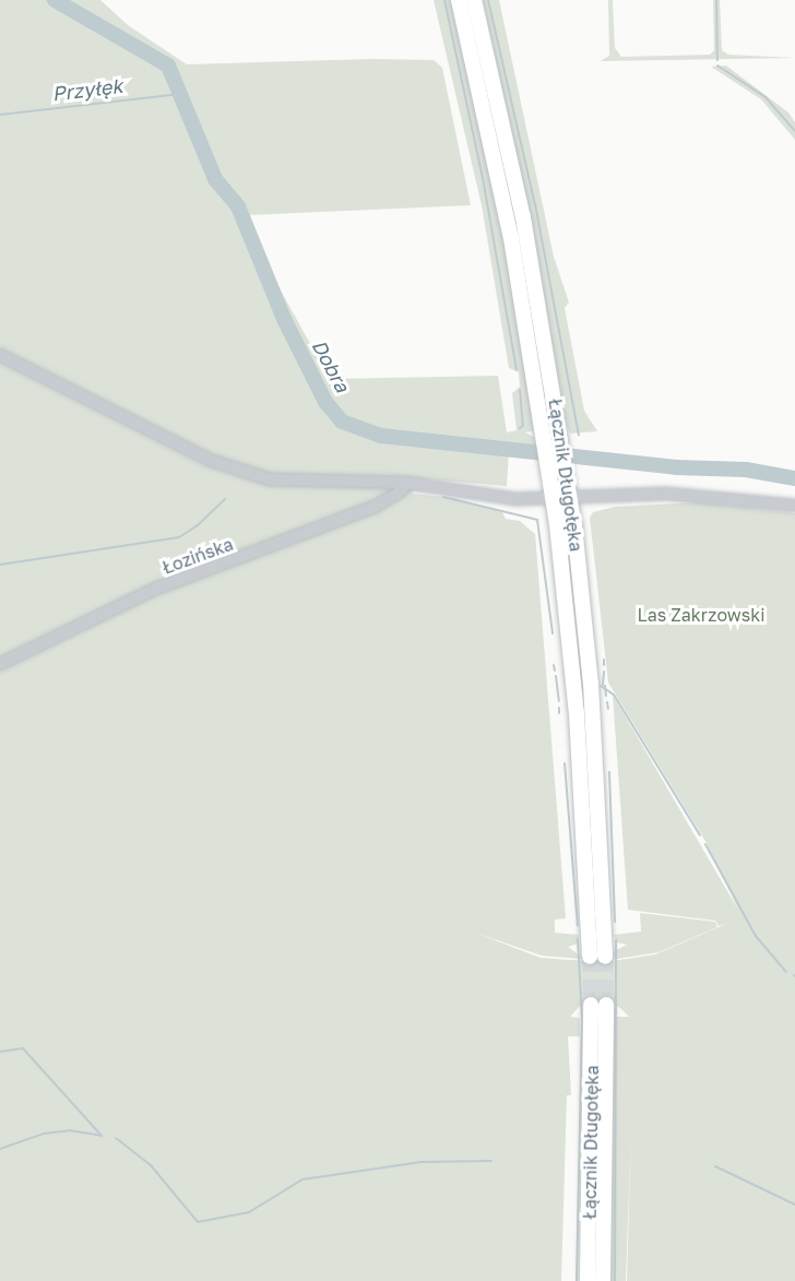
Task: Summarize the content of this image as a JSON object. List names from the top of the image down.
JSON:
{
  "streets": {
    "main road": ["Łącznik Długołęka"],
    "street": ["Łozińska"]
  },
  "water": ["Przyłęk", "Dobra"],
  "parks": ["Las Zakrzowski"]
}
